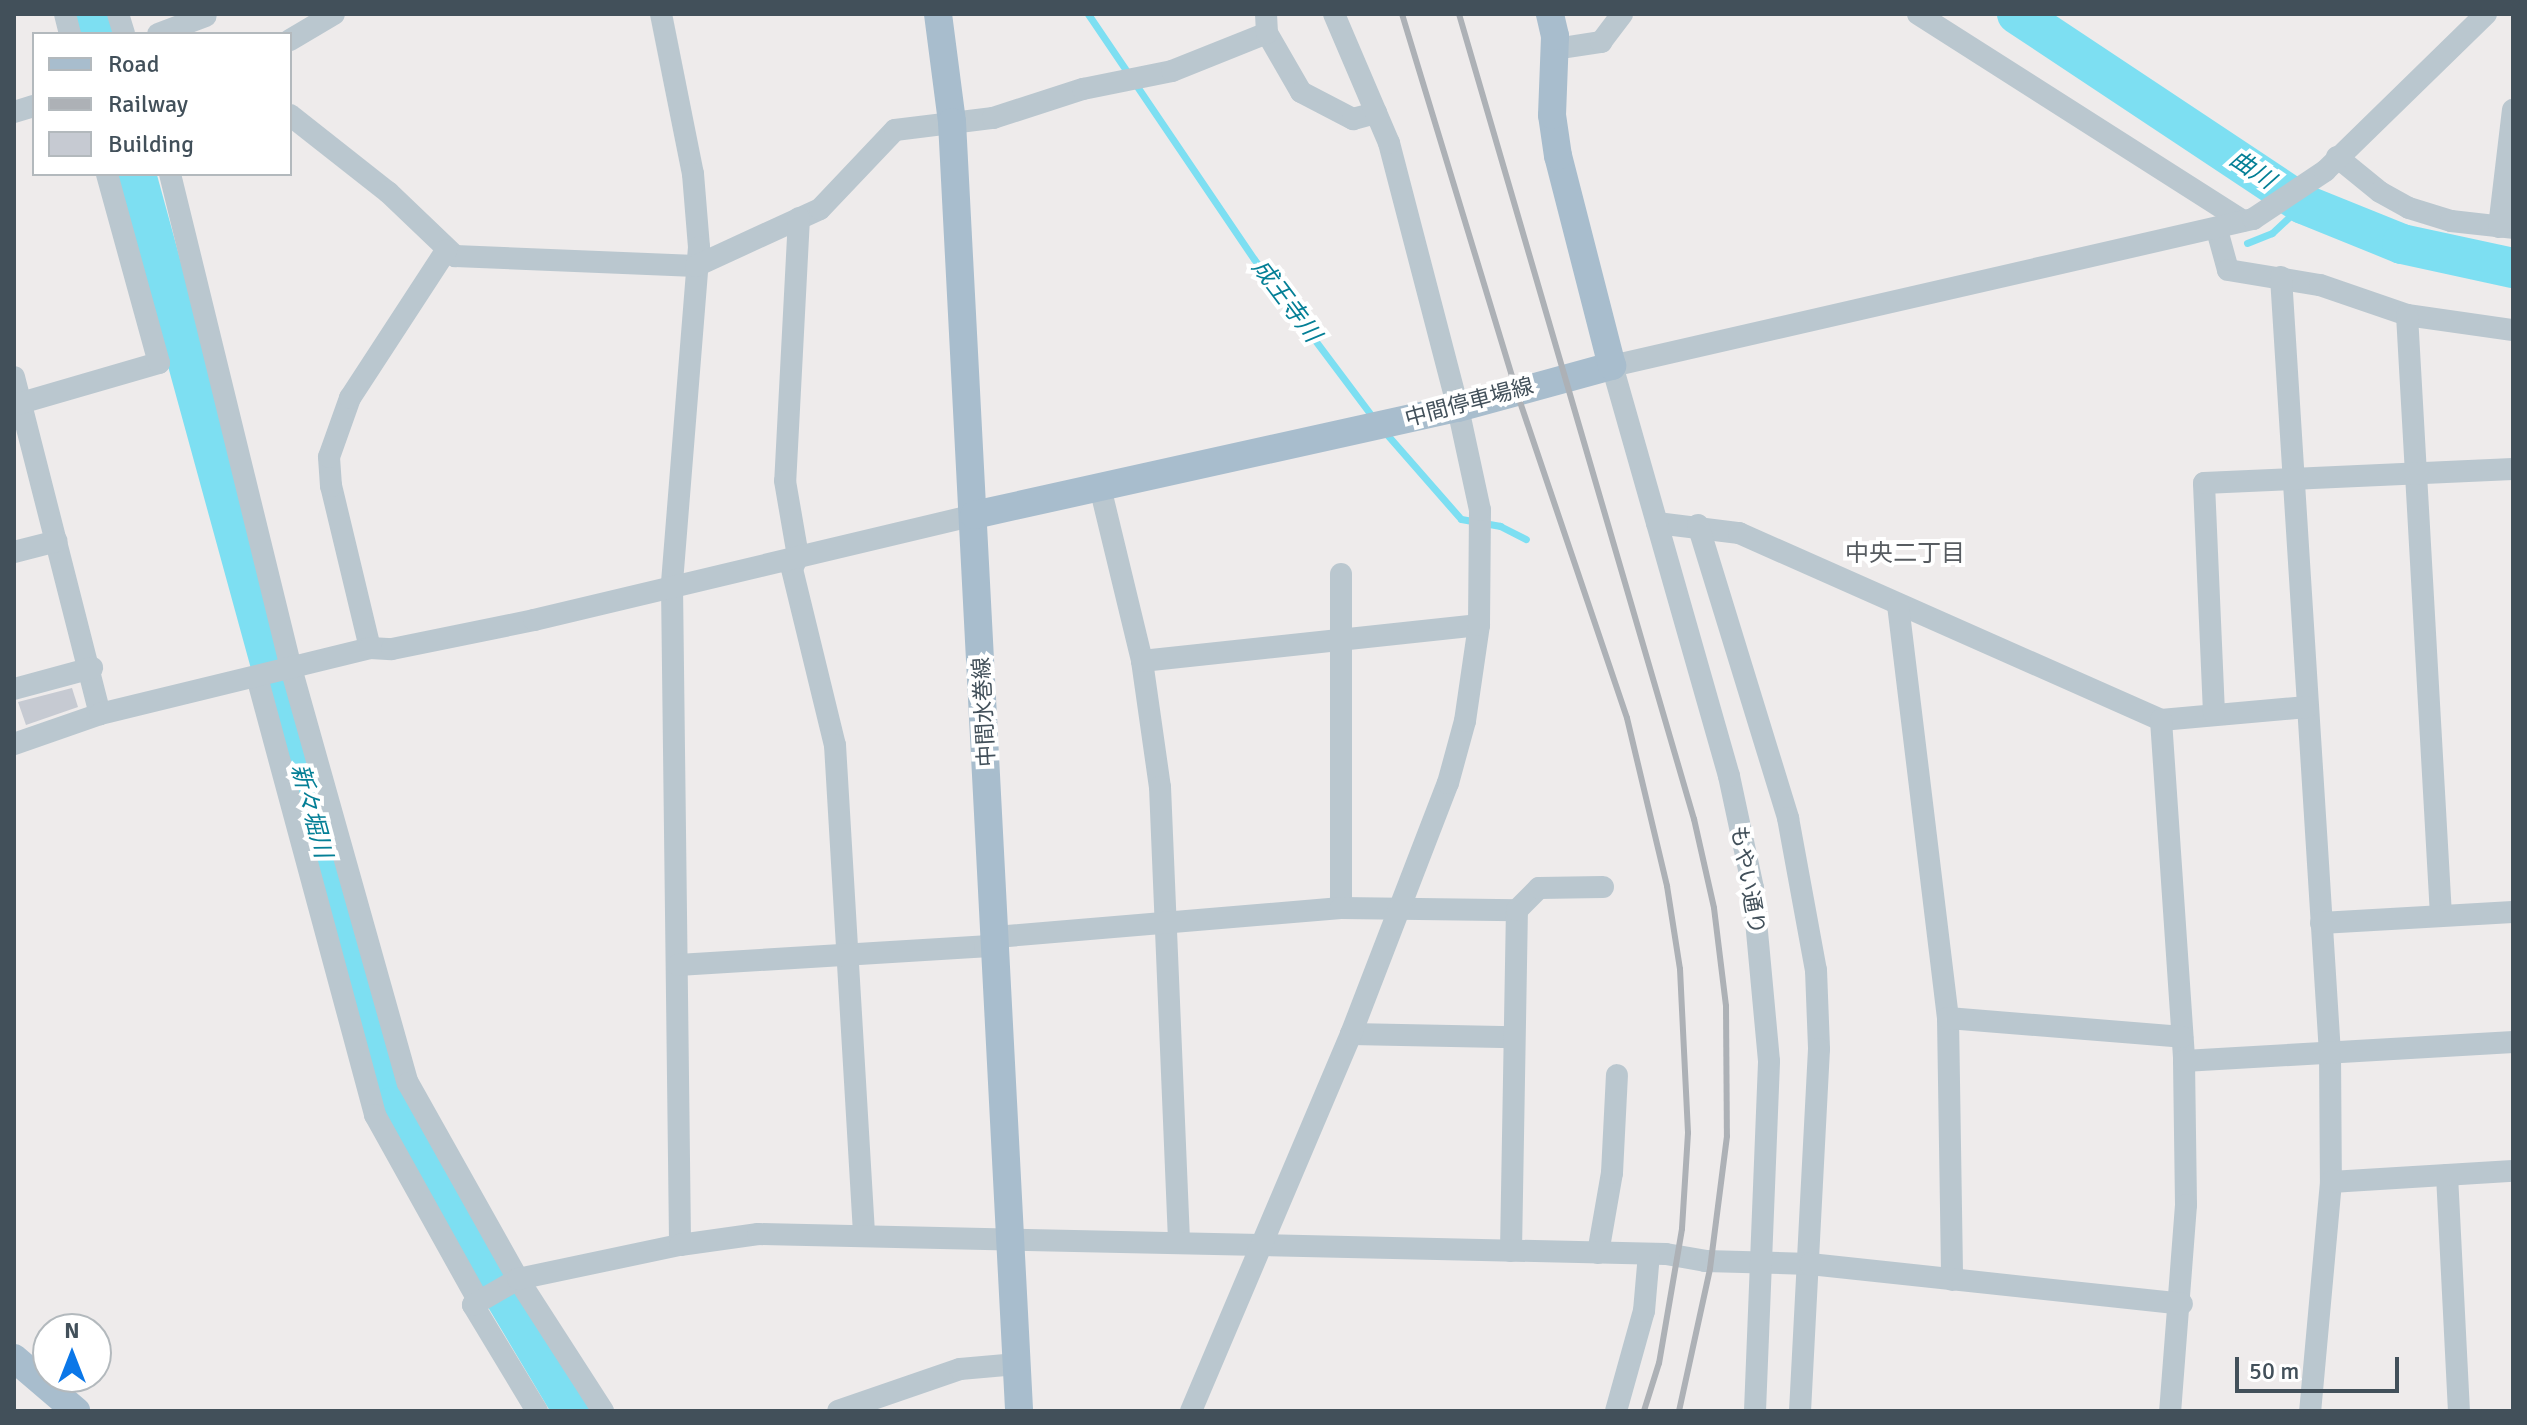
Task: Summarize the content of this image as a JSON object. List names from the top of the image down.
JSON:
{
  "streets": {
    "main road": ["中間停車場線", "中間水巻線"],
    "street": ["もやい通り"]
  },
  "crossings": [
    ["中間停車場線", "中間水巻線"],
    ["中間停車場線", "もやい通り"]
  ],
  "districts": ["中央二丁目"],
  "water": ["曲川", "成王寺川", "新々堀川"],
  "legend": ["Road", "Railway", "Building"],
  "scale_bar": "50 m",
  "north": "top"
}
